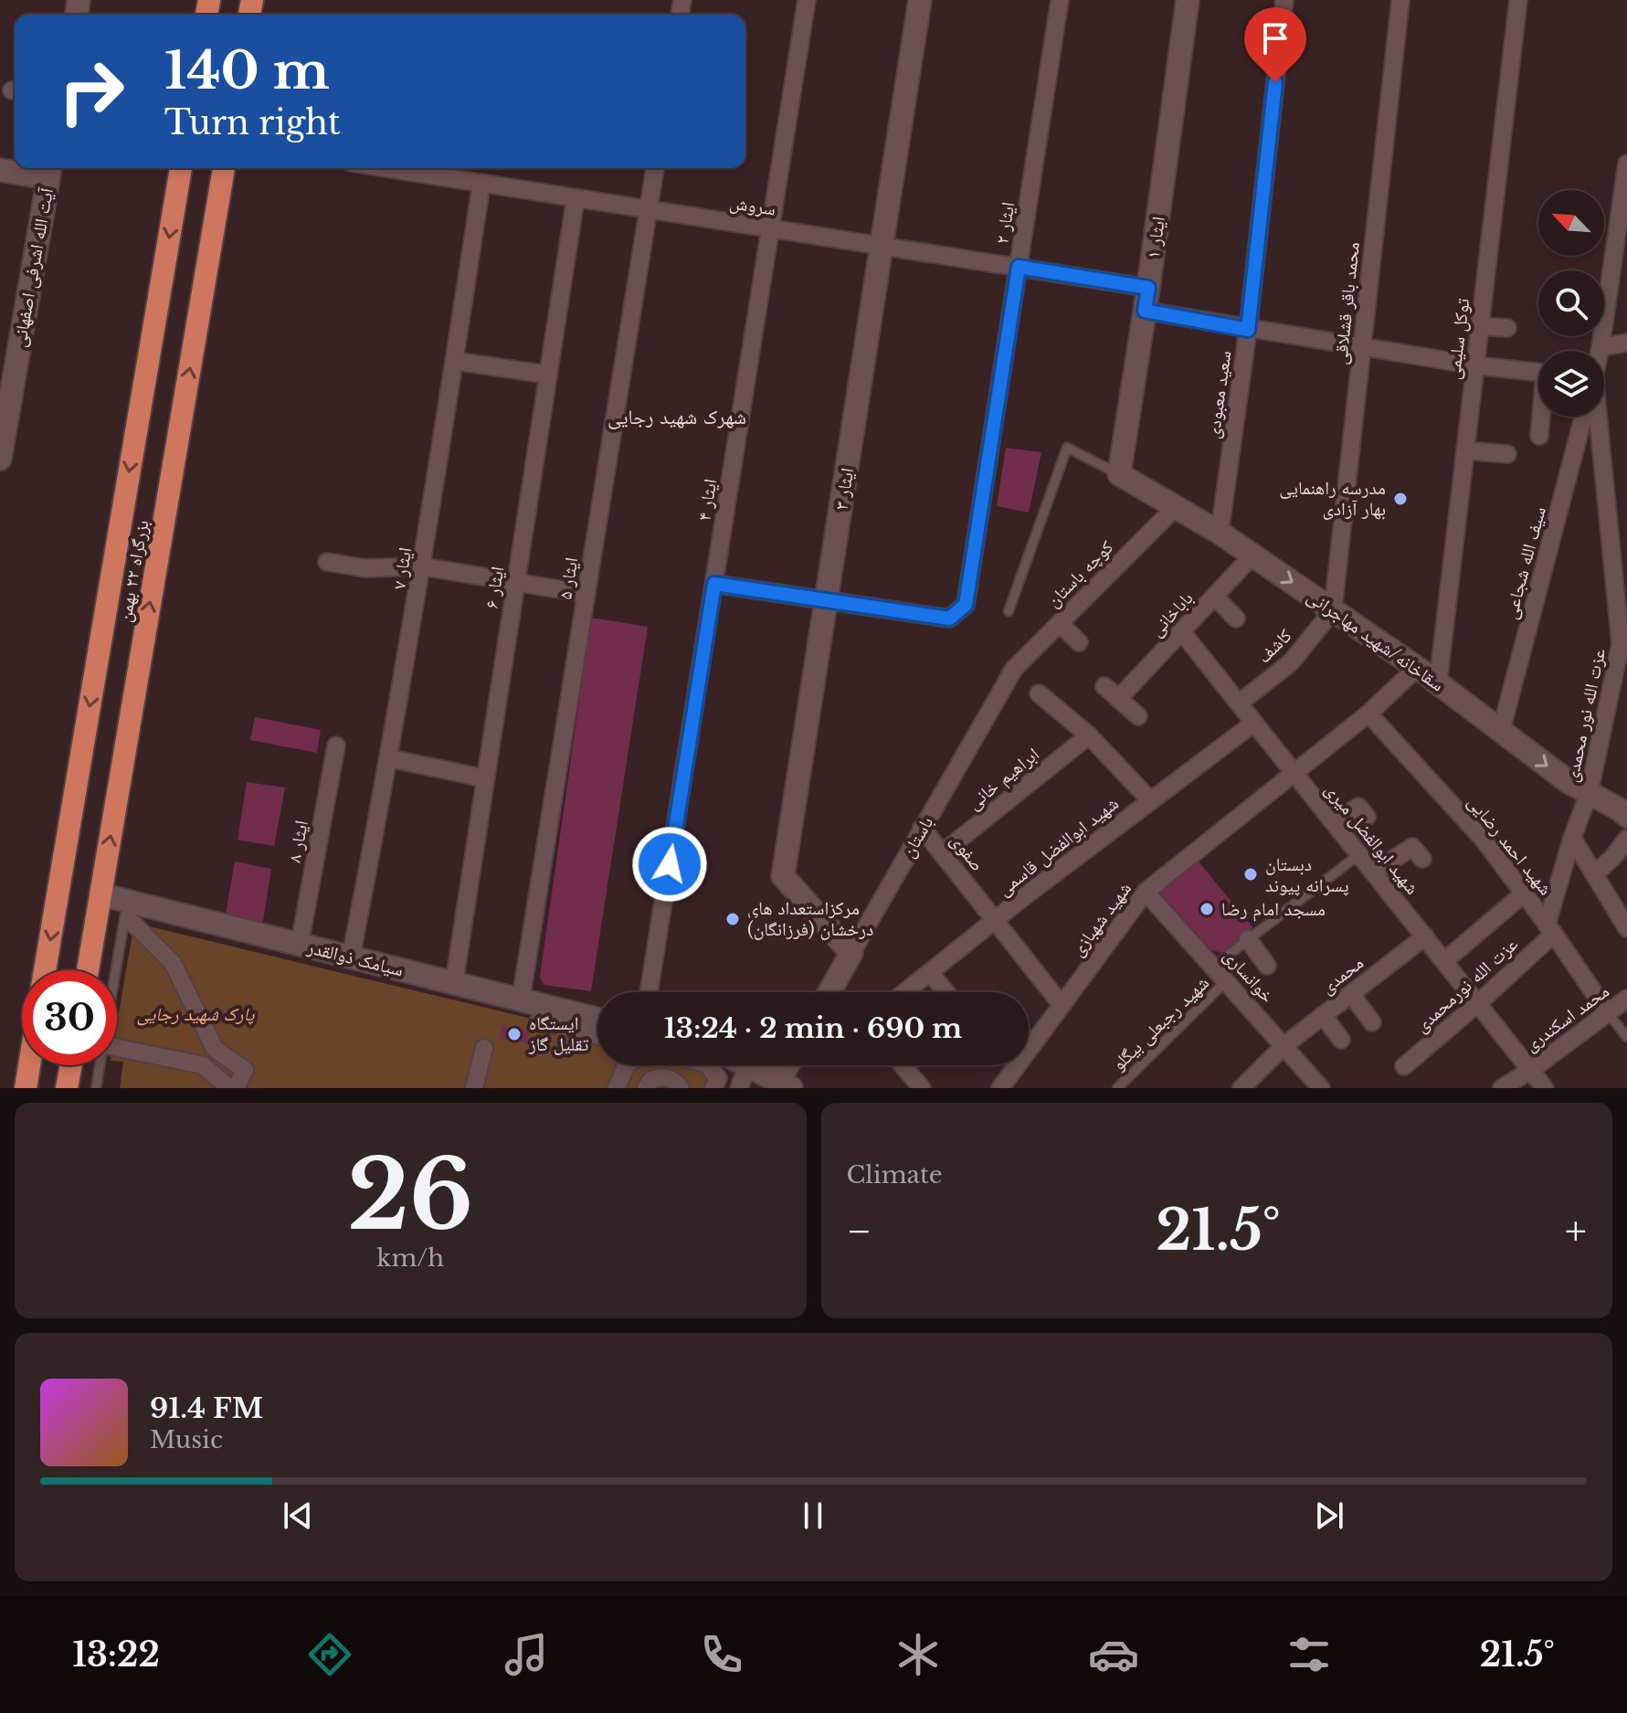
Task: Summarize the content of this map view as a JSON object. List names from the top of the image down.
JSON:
{
  "streets": {
    "highway": ["بزرگراه ۲۲ بهمن"],
    "street": [
      "سروش",
      "ایثار ۲",
      "ایثار ۱",
      "آیت الله اشرفی اصفهانی",
      "محمد باقر قشلاقی",
      "توکل سلیمی",
      "سعید معبودی",
      "ایثار ۳",
      "ایثار ۴",
      "سیف الله شجاعی",
      "ایثار ۷",
      "کوچه باستان",
      "ایثار ۵",
      "ایثار ۶",
      "باباخانی",
      "سقاخانه/شهید مهاجرانی",
      "کاشف",
      "عزت الله نور محمدی",
      "ابراهیم خانی",
      "باستان",
      "شهید ابوالفضل میری",
      "ایثار ۸",
      "شهید احمد رضایی",
      "شهید ابوالفضل قاسمی",
      "صفوی",
      "شهید شهبازی",
      "سیامک ذوالقدر",
      "محمدی",
      "خوانساری",
      "عزت الله نورمحمدی",
      "محمد اسکندری"
    ],
    "lane": ["شهید رجبعلی بیگلو"]
  },
  "crossings": [
    ["سروش", "ایثار ۲"],
    ["سروش", "ایثار ۱"],
    ["سروش", "ایثار ۳"],
    ["سروش", "ایثار ۴"],
    ["سروش", "ایثار ۷"],
    ["سروش", "ایثار ۵"],
    ["سروش", "ایثار ۶"],
    ["ایثار ۲", "ایثار ۳"],
    ["ایثار ۱", "سقاخانه/شهید مهاجرانی"],
    ["محمد باقر قشلاقی", "سقاخانه/شهید مهاجرانی"],
    ["محمد باقر قشلاقی", "کاشف"],
    ["توکل سلیمی", "سقاخانه/شهید مهاجرانی"],
    ["سعید معبودی", "سقاخانه/شهید مهاجرانی"],
    ["ایثار ۳", "باستان"],
    ["سیف الله شجاعی", "سقاخانه/شهید مهاجرانی"],
    ["ایثار ۷", "سیامک ذوالقدر"],
    ["بزرگراه ۲۲ بهمن", "سیامک ذوالقدر"],
    ["کوچه باستان", "سقاخانه/شهید مهاجرانی"],
    ["کوچه باستان", "باستان"],
    ["ایثار ۵", "سیامک ذوالقدر"],
    ["ایثار ۶", "سیامک ذوالقدر"],
    ["باباخانی", "سقاخانه/شهید مهاجرانی"],
    ["باباخانی", "شهید ابوالفضل میری"],
    ["سقاخانه/شهید مهاجرانی", "کاشف"],
    ["سقاخانه/شهید مهاجرانی", "عزت الله نور محمدی"],
    ["سقاخانه/شهید مهاجرانی", "شهید شهبازی"],
    ["کاشف", "شهید ابوالفضل میری"],
    ["عزت الله نور محمدی", "شهید احمد رضایی"],
    ["عزت الله نور محمدی", "عزت الله نورمحمدی"],
    ["ابراهیم خانی", "صفوی"],
    ["باستان", "صفوی"],
    ["شهید ابوالفضل میری", "شهید ابوالفضل قاسمی"],
    ["شهید ابوالفضل میری", "شهید شهبازی"],
    ["شهید ابوالفضل میری", "محمدی"],
    ["شهید ابوالفضل میری", "عزت الله نورمحمدی"],
    ["شهید ابوالفضل میری", "محمد اسکندری"],
    ["ایثار ۸", "سیامک ذوالقدر"],
    ["شهید احمد رضایی", "شهید شهبازی"],
    ["شهید احمد رضایی", "عزت الله نورمحمدی"],
    ["شهید احمد رضایی", "محمد اسکندری"],
    ["شهید ابوالفضل قاسمی", "صفوی"],
    ["صفوی", "شهید شهبازی"],
    ["شهید شهبازی", "خوانساری"],
    ["محمدی", "خوانساری"],
    ["خوانساری", "شهید رجبعلی بیگلو"]
  ],
  "districts": ["شهرک شهید رجایی"],
  "parks": ["پارک شهید رجایی"],
  "places": [
    "مدرسه راهنمایی بهار آزادی",
    "دبستان پسرانه پیوند",
    "مسجد امام رضا",
    "مرکزاستعداد های درخشان (فرزانگان)",
    "ایستگاه تقلیل گاز"
  ],
  "north": "top left",
  "page": {
    "turn": ["140 m", "Turn right"],
    "limit": "30",
    "trip": "13:24 · 2 min · 690 m",
    "tile": [
      ["26", "km/h"],
      "Climate"
    ],
    "heat": ["−", "21.5°", "+"],
    "song": ["91.4 FM", "Music"],
    "tabs": ["13:22", "21.5°"]
  }
}
